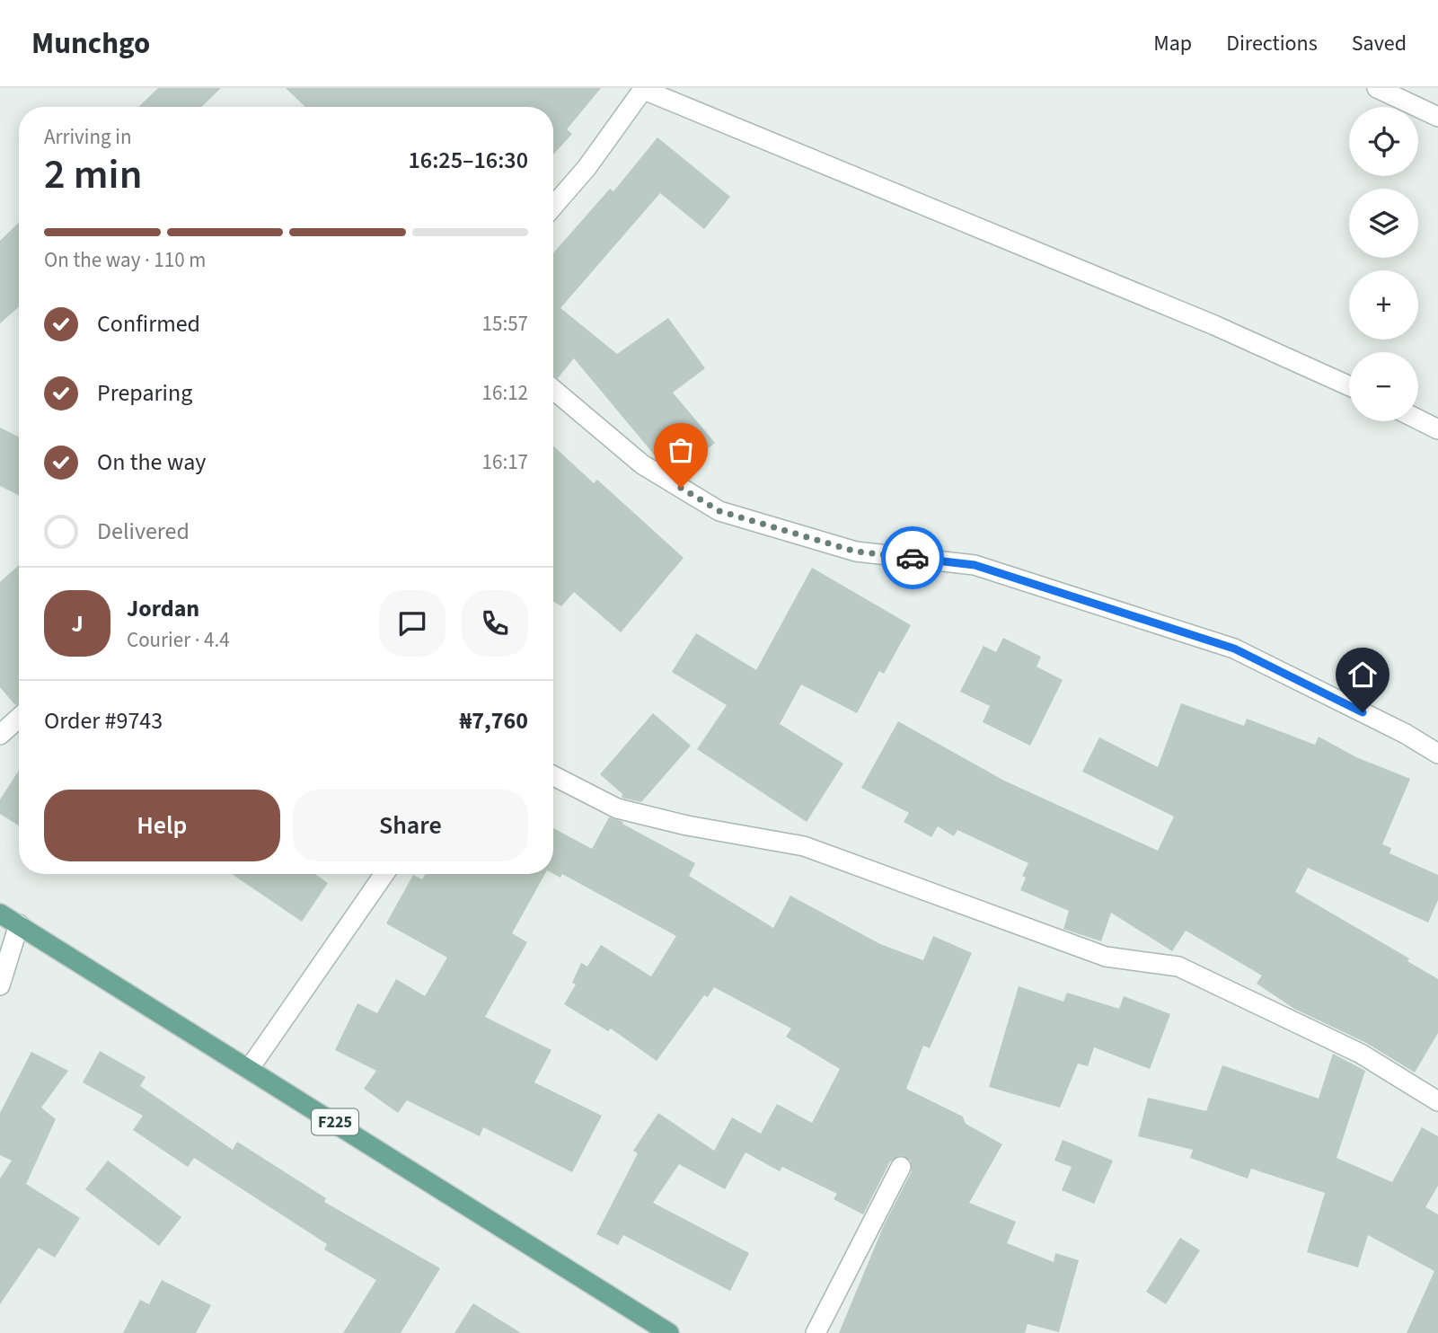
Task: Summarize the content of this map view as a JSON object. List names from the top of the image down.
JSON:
{
  "streets": {
    "main road": ["F225"]
  },
  "page": {
    "header": "Munchgo",
    "nav": ["Map", "Directions", "Saved"],
    "map_buttons": ["+", "−"],
    "heading": ["2 min", "Arriving in", "16:25–16:30"],
    "panel": [
      "Jordan",
      "Courier · 4.4",
      "Order #9743",
      "₦7,760"
    ],
    "bar": "On the way · 110 m",
    "list": [
      ["Confirmed", "15:57"],
      ["Preparing", "16:12"],
      ["On the way", "16:17"],
      "Delivered"
    ],
    "round": "J",
    "buttons": ["Help", "Share"]
  }
}
